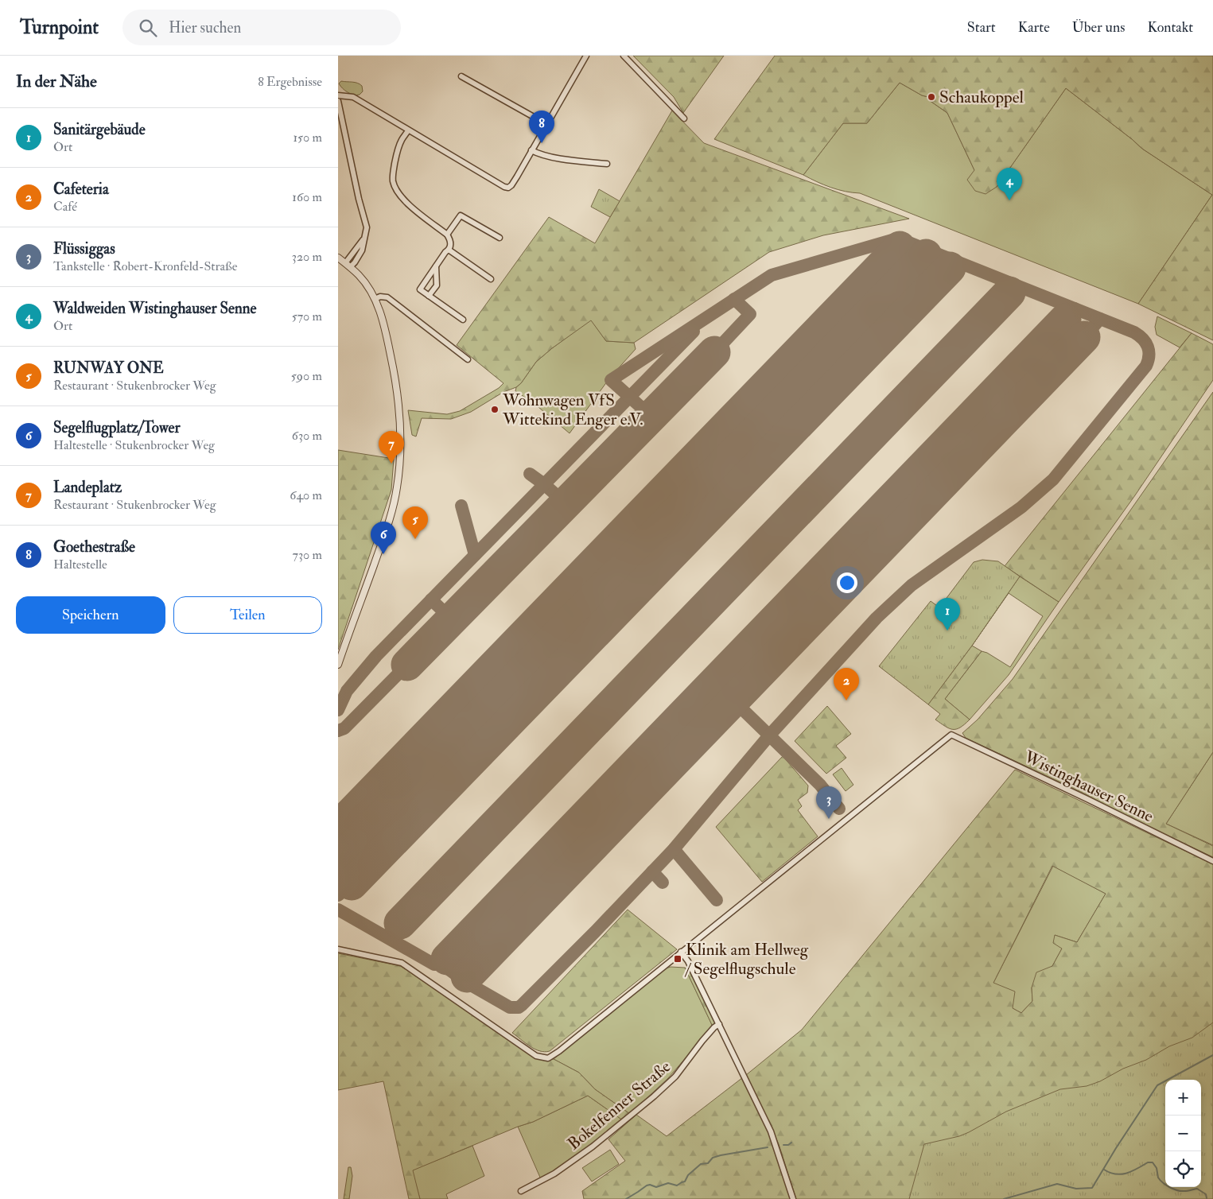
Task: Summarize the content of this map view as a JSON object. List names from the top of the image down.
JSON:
{
  "streets": {
    "street": ["Wistinghauser Senne", "Bokelfenner Straße"]
  },
  "places": {
    "other": ["Schaukoppel", "Wohnwagen VfS Wittekind Enger e.V."],
    "transit": ["Klinik am Hellweg / Segelflugschule"]
  },
  "page": {
    "header": "Turnpoint",
    "search": "Hier suchen",
    "nav": [
      "Start",
      "Karte",
      "Über uns",
      "Kontakt"
    ],
    "heading": ["In der Nähe", "8 Ergebnisse"],
    "list": [
      {
        "mark": "1",
        "name": "Sanitärgebäude",
        "note": "Ort",
        "value": "150 m"
      },
      {
        "mark": "2",
        "name": "Cafeteria",
        "note": "Café",
        "value": "160 m"
      },
      {
        "mark": "3",
        "name": "Flüssiggas",
        "note": "Tankstelle · Robert-Kronfeld-Straße",
        "value": "320 m"
      },
      {
        "mark": "4",
        "name": "Waldweiden Wistinghauser Senne",
        "note": "Ort",
        "value": "570 m"
      },
      {
        "mark": "5",
        "name": "RUNWAY ONE",
        "note": "Restaurant · Stukenbrocker Weg",
        "value": "590 m"
      },
      {
        "mark": "6",
        "name": "Segelflugplatz/Tower",
        "note": "Haltestelle · Stukenbrocker Weg",
        "value": "630 m"
      },
      {
        "mark": "7",
        "name": "Landeplatz",
        "note": "Restaurant · Stukenbrocker Weg",
        "value": "640 m"
      },
      {
        "mark": "8",
        "name": "Goethestraße",
        "note": "Haltestelle",
        "value": "730 m"
      }
    ],
    "pins": [
      "8",
      "4",
      "7",
      "5",
      "6",
      "1",
      "2",
      "3"
    ],
    "buttons": ["Speichern", "Teilen"],
    "map_buttons": ["+", "−"]
  }
}
